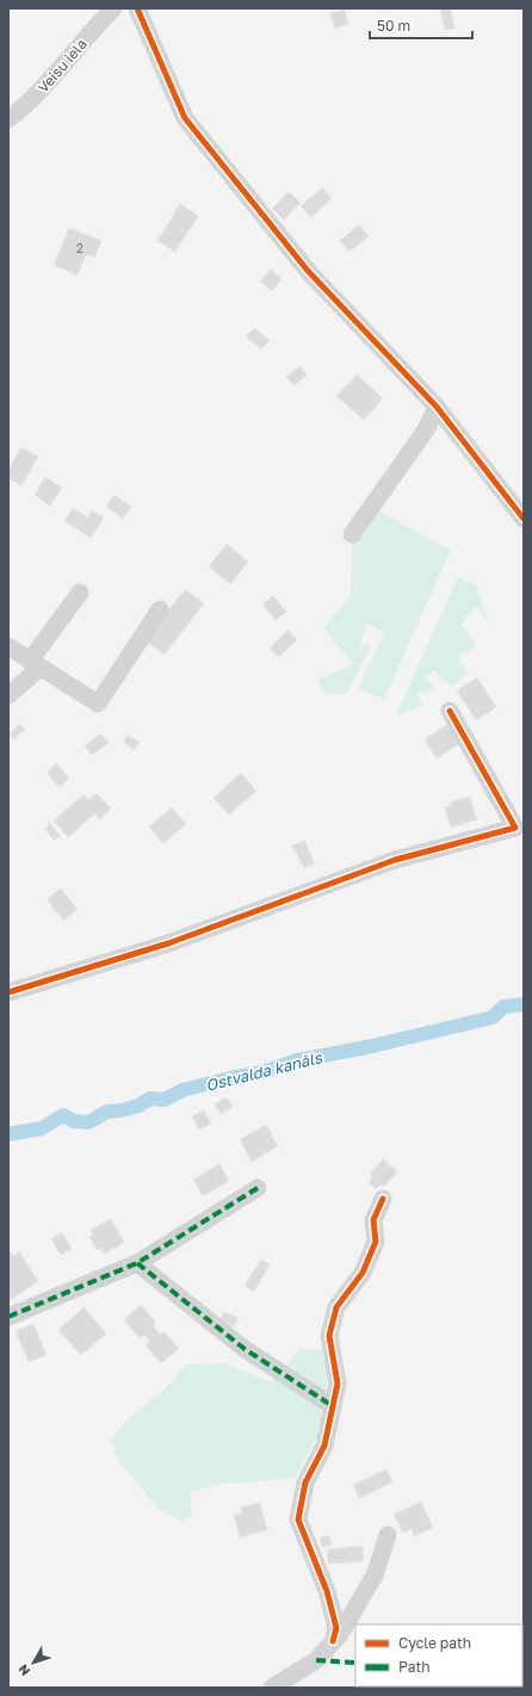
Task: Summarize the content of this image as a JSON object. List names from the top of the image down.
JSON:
{
  "streets": {
    "street": ["Veisu iela"]
  },
  "water": ["Ostvalda kanāls"],
  "house_numbers": ["2"],
  "legend": ["Cycle path", "Path"],
  "scale_bar": "50 m",
  "north": "bottom left"
}
